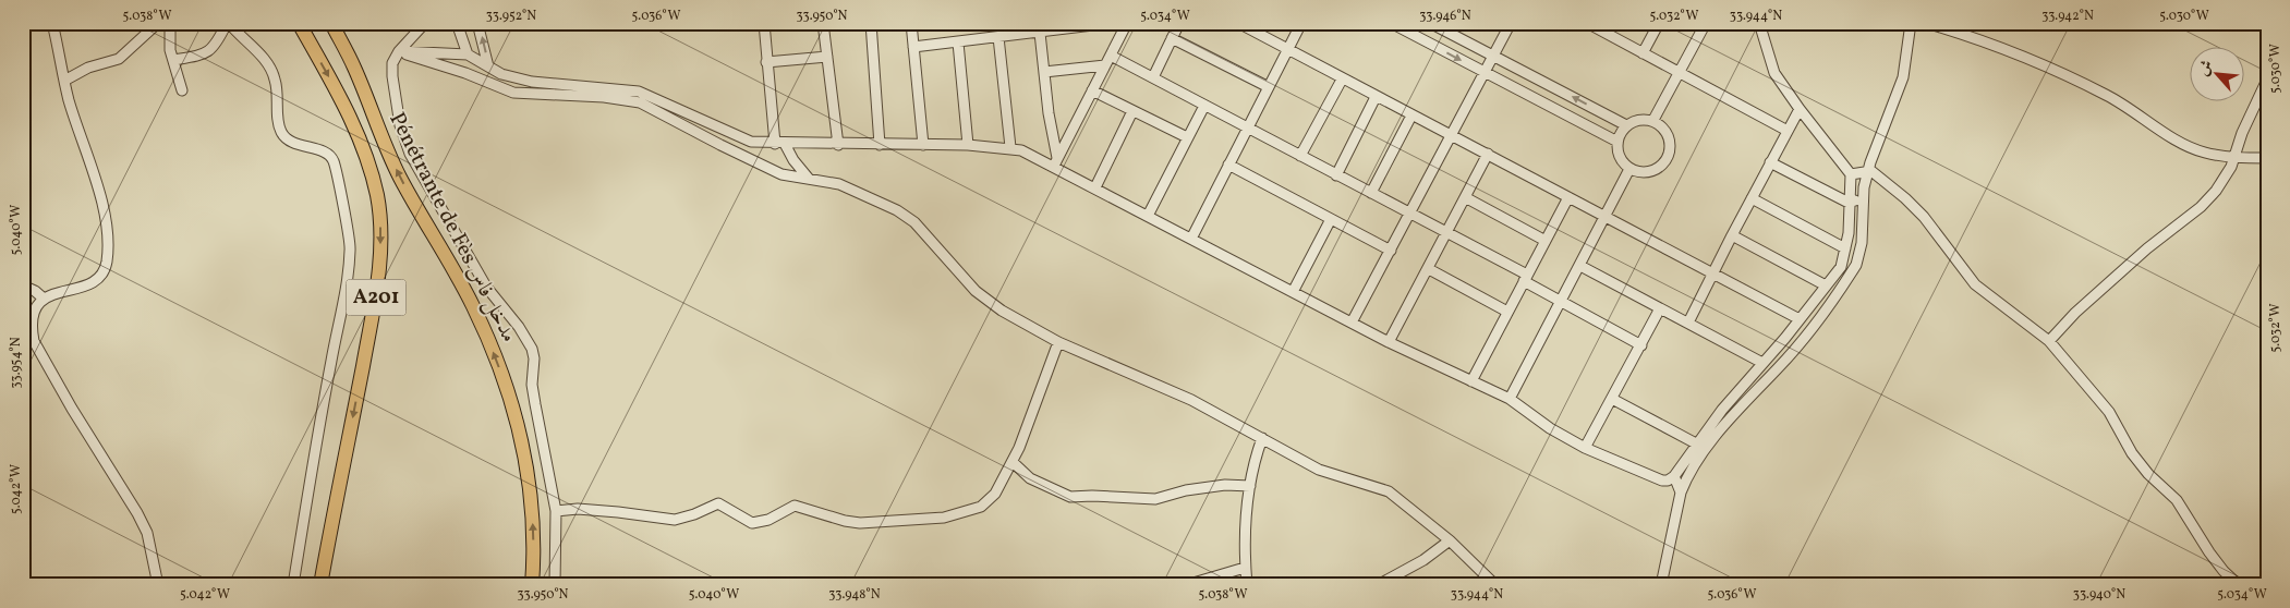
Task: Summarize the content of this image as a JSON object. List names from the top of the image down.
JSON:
{
  "streets": {
    "highway": ["Pénétrante de Fès مدخل فاس", "A201"]
  },
  "north": "top left",
  "coordinates": [
    "5.038°W",
    "33.952°N",
    "5.036°W",
    "33.950°N",
    "5.034°W",
    "33.946°N",
    "5.032°W",
    "33.944°N",
    "33.942°N",
    "5.030°W",
    "5.040°W",
    "33.954°N",
    "5.042°W",
    "33.948°N",
    "33.940°N"
  ]
}
